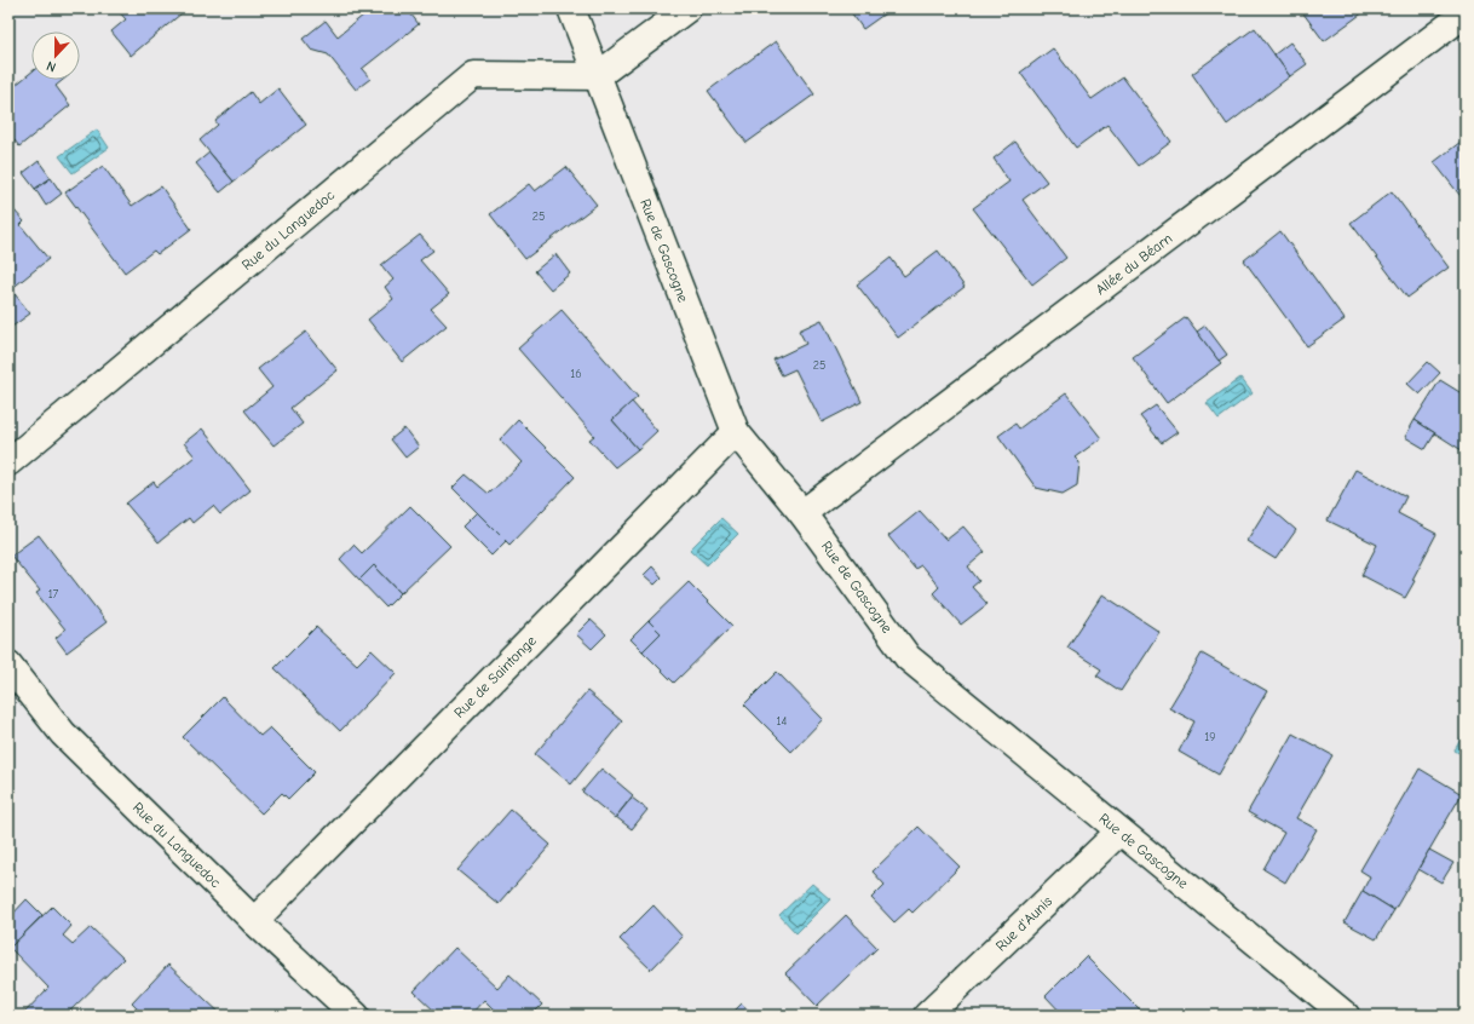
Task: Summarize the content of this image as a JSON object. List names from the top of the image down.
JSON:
{
  "streets": {
    "street": [
      "Rue du Languedoc",
      "Rue de Gascogne",
      "Allée du Béarn",
      "Rue de Saintonge",
      "Rue d'Aunis"
    ]
  },
  "crossings": [
    ["Rue du Languedoc", "Rue de Gascogne"],
    ["Rue du Languedoc", "Rue de Saintonge"],
    ["Rue de Gascogne", "Allée du Béarn"],
    ["Rue de Gascogne", "Rue de Saintonge"],
    ["Rue de Gascogne", "Rue d'Aunis"]
  ],
  "house_numbers": [
    "25",
    "25",
    "16",
    "17",
    "14",
    "19"
  ],
  "north": "bottom"
}
